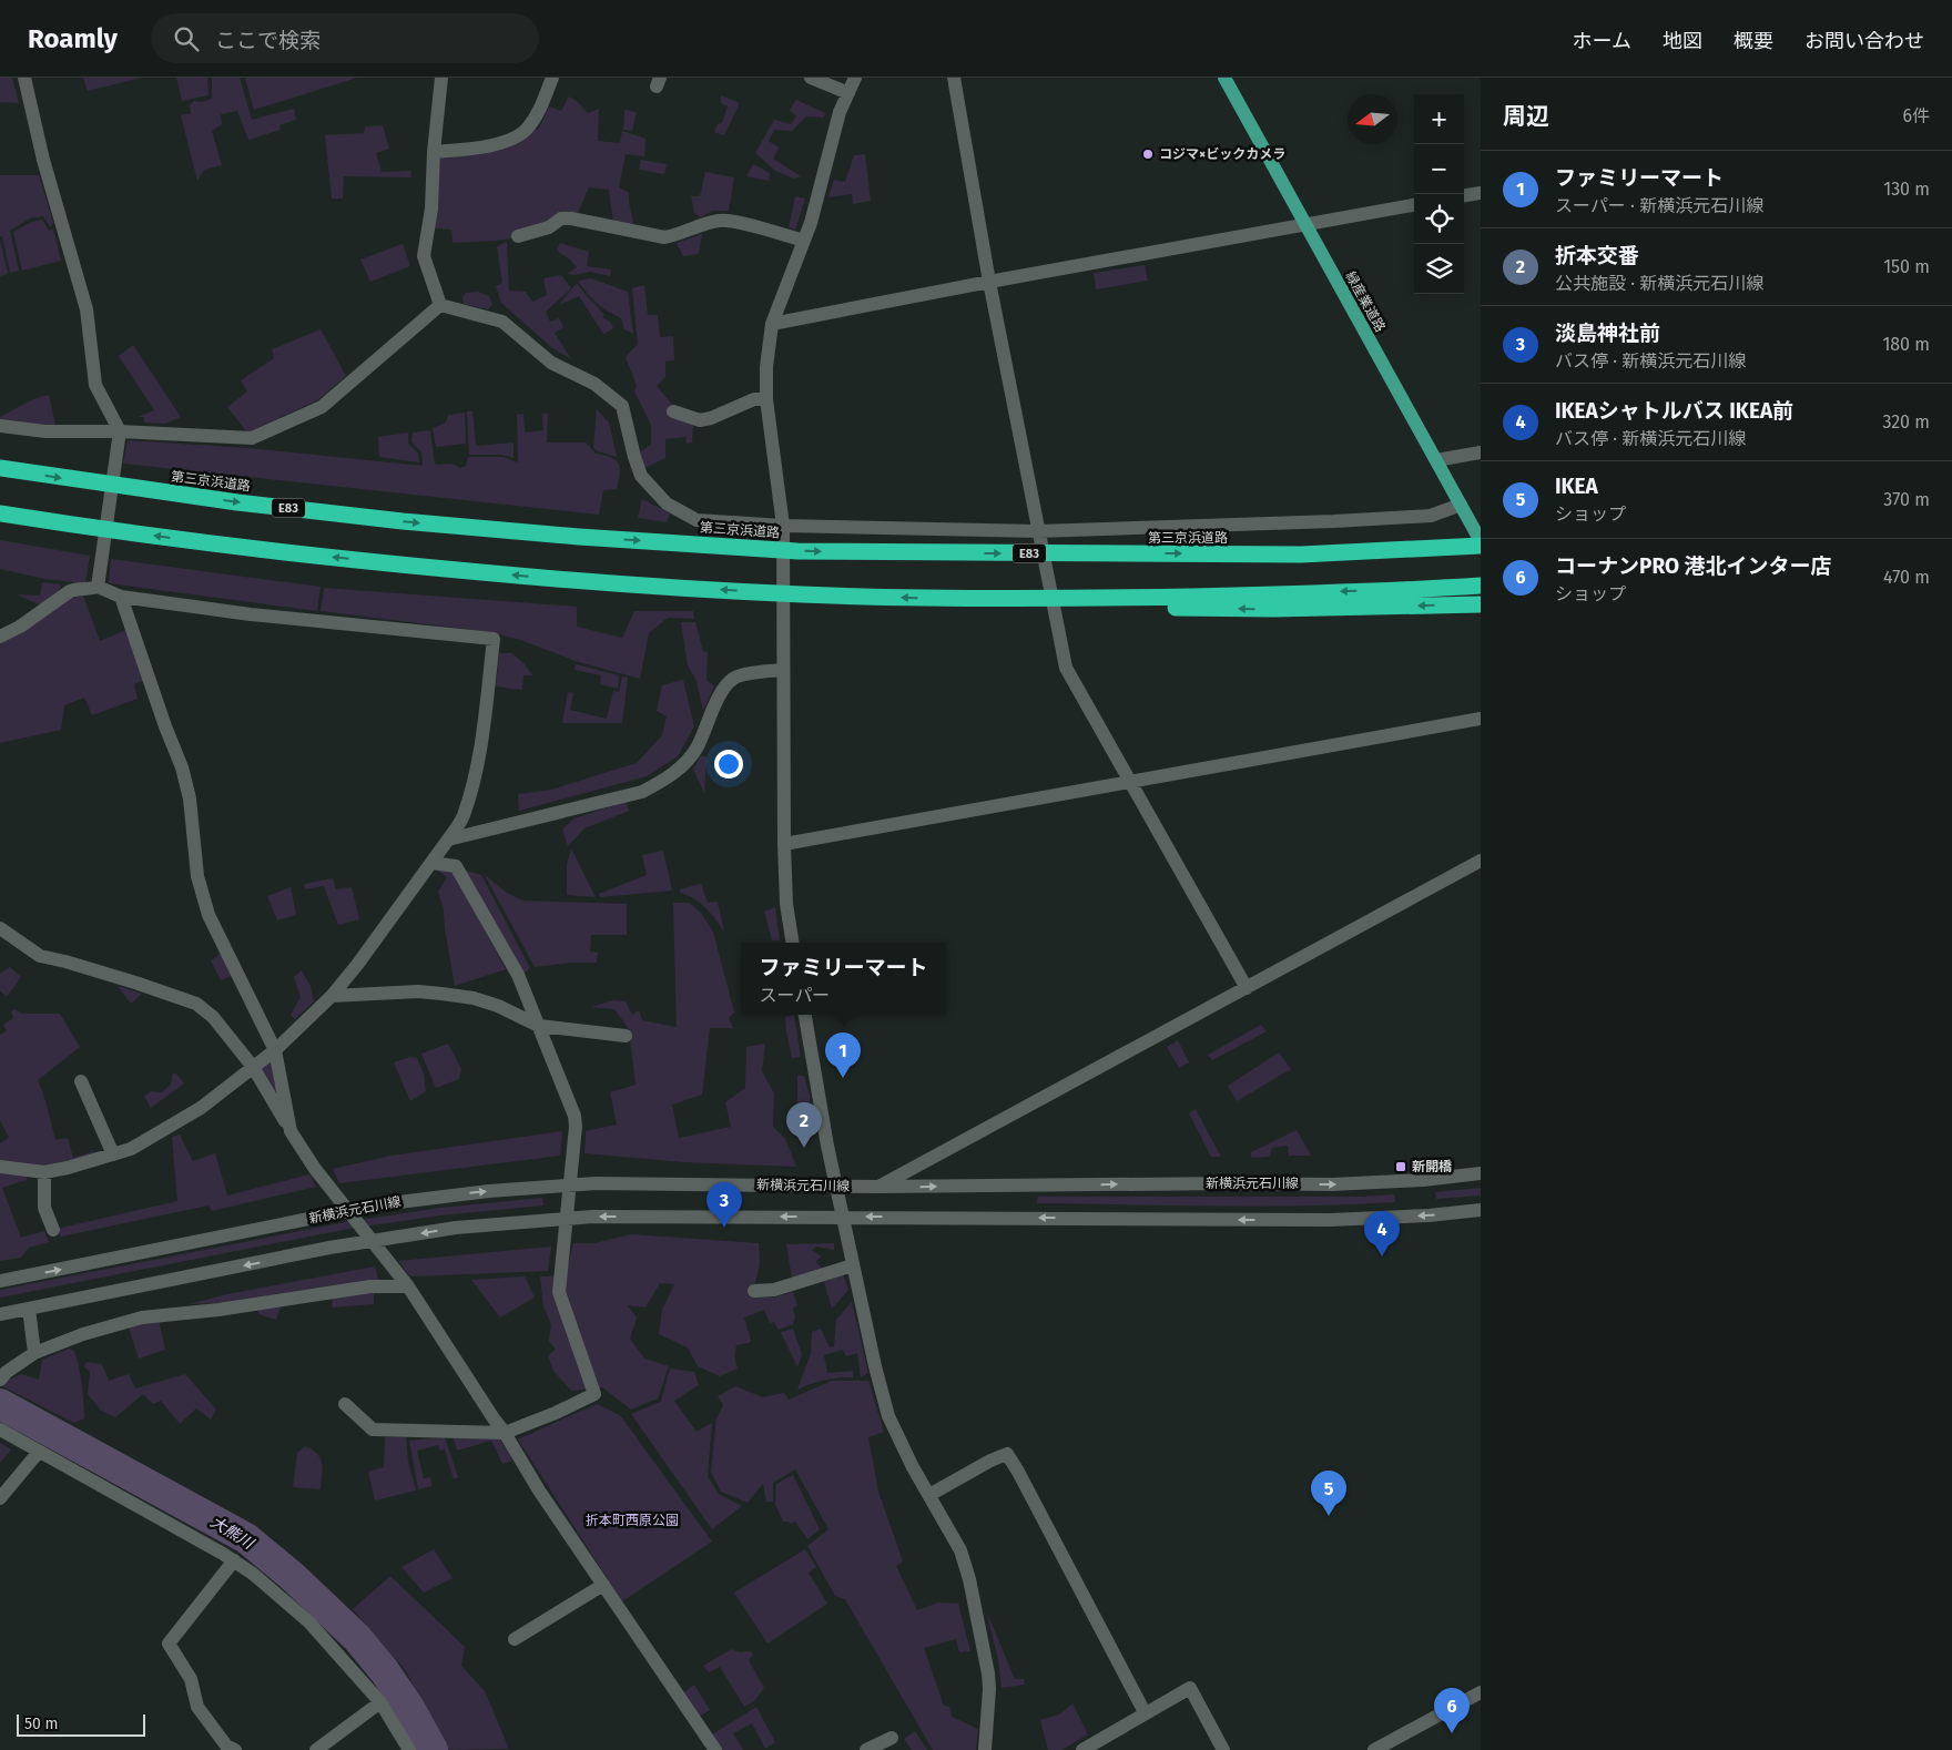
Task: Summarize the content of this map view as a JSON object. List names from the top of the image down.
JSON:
{
  "streets": {
    "highway": ["第三京浜道路", "E83"],
    "main road": ["緑産業道路"],
    "street": ["新横浜元石川線"]
  },
  "water": ["大熊川"],
  "parks": ["折本町西原公園"],
  "places": {
    "other": ["コジマ×ビックカメラ"],
    "transit": ["新開橋"]
  },
  "scale_bar": "50 m",
  "north": "left",
  "page": {
    "header": "Roamly",
    "search": "ここで検索",
    "nav": [
      "ホーム",
      "地図",
      "概要",
      "お問い合わせ"
    ],
    "heading": ["周辺", "6件"],
    "map_buttons": ["+", "−"],
    "list": [
      {
        "mark": "1",
        "name": "ファミリーマート",
        "note": "スーパー · 新横浜元石川線",
        "value": "130 m"
      },
      {
        "mark": "2",
        "name": "折本交番",
        "note": "公共施設 · 新横浜元石川線",
        "value": "150 m"
      },
      {
        "mark": "3",
        "name": "淡島神社前",
        "note": "バス停 · 新横浜元石川線",
        "value": "180 m"
      },
      {
        "mark": "4",
        "name": "IKEAシャトルバス IKEA前",
        "note": "バス停 · 新横浜元石川線",
        "value": "320 m"
      },
      {
        "mark": "5",
        "name": "IKEA",
        "note": "ショップ",
        "value": "370 m"
      },
      {
        "mark": "6",
        "name": "コーナンPRO 港北インター店",
        "note": "ショップ",
        "value": "470 m"
      }
    ],
    "popup": ["ファミリーマート", "スーパー"],
    "pins": [
      "1",
      "2",
      "3",
      "4",
      "5",
      "6"
    ],
    "scale": "50 m"
  }
}
